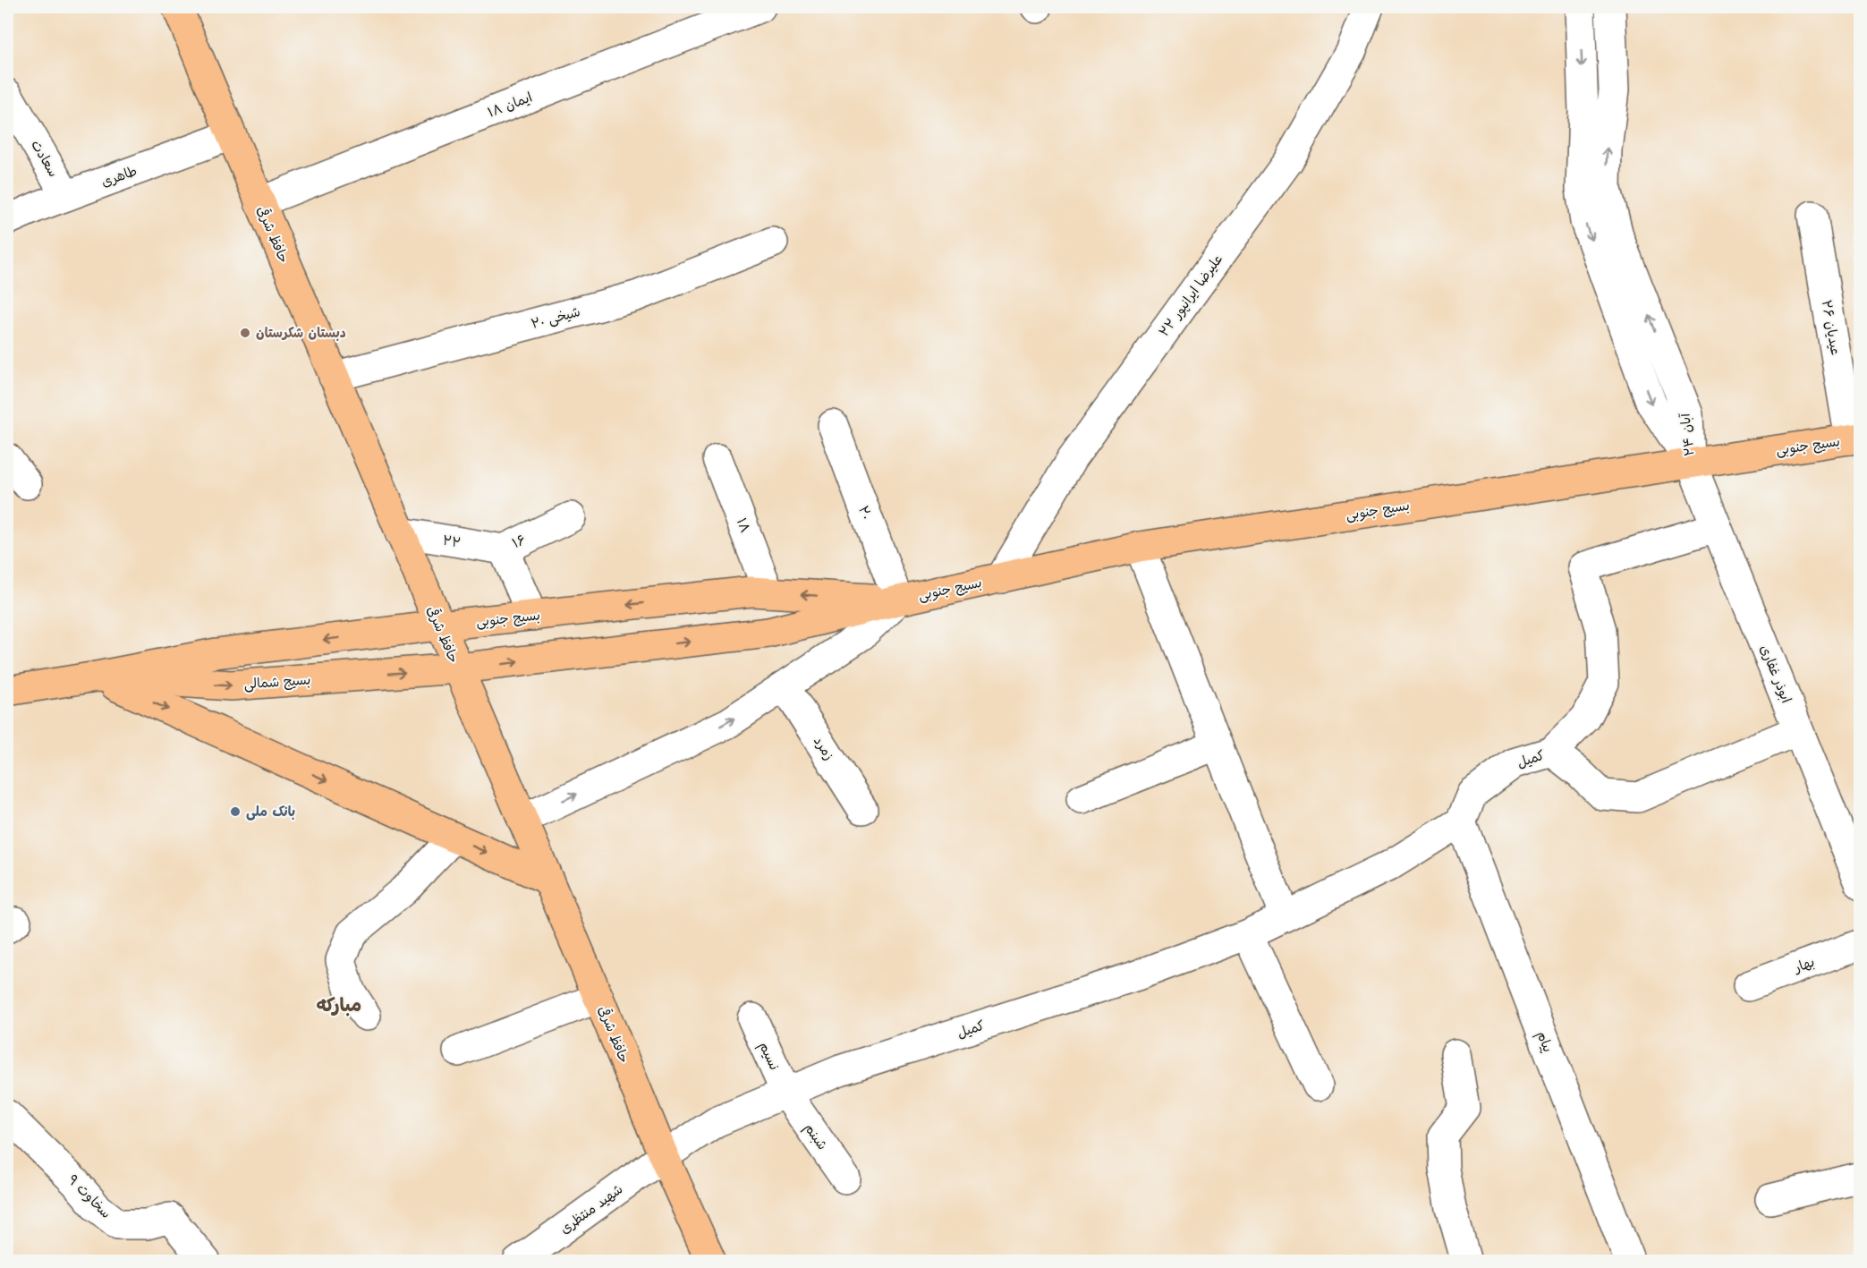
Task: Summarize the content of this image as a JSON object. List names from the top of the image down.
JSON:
{
  "streets": {
    "main road": ["حافظ شرقی", "بسیج جنوبی", "بسیج شمالی"],
    "street": [
      "ایمان ۱۸",
      "سعادت",
      "طاهری",
      "علیرضا ایرانپور ۲۲",
      "شیخی ۲۰",
      "عیدیان ۲۶",
      "آبان ۲۴",
      "۲۰",
      "۱۸",
      "۲۲",
      "۱۶",
      "ابوذر غفاری",
      "زمرد",
      "کمیل",
      "بهار",
      "پیام",
      "نسیم",
      "شبنم",
      "سخاوت ۹",
      "شهید منتظری"
    ]
  },
  "crossings": [
    ["ایمان ۱۸", "حافظ شرقی"],
    ["سعادت", "طاهری"],
    ["طاهری", "حافظ شرقی"],
    ["حافظ شرقی", "شیخی ۲۰"],
    ["حافظ شرقی", "بسیج جنوبی"],
    ["حافظ شرقی", "۲۲"],
    ["حافظ شرقی", "بسیج شمالی"],
    ["حافظ شرقی", "کمیل"],
    ["حافظ شرقی", "شهید منتظری"],
    ["علیرضا ایرانپور ۲۲", "بسیج جنوبی"],
    ["عیدیان ۲۶", "بسیج جنوبی"],
    ["آبان ۲۴", "بسیج جنوبی"],
    ["آبان ۲۴", "ابوذر غفاری"],
    ["بسیج جنوبی", "۲۰"],
    ["بسیج جنوبی", "۱۸"],
    ["بسیج جنوبی", "۱۶"],
    ["بسیج جنوبی", "ابوذر غفاری"],
    ["بسیج جنوبی", "بسیج شمالی"],
    ["۲۲", "۱۶"],
    ["ابوذر غفاری", "کمیل"],
    ["کمیل", "پیام"],
    ["کمیل", "نسیم"],
    ["کمیل", "شبنم"],
    ["کمیل", "شهید منتظری"],
    ["نسیم", "شبنم"]
  ],
  "districts": ["مبارکه"],
  "places": ["دبستان شکرستان", "بانک ملی"]
}
